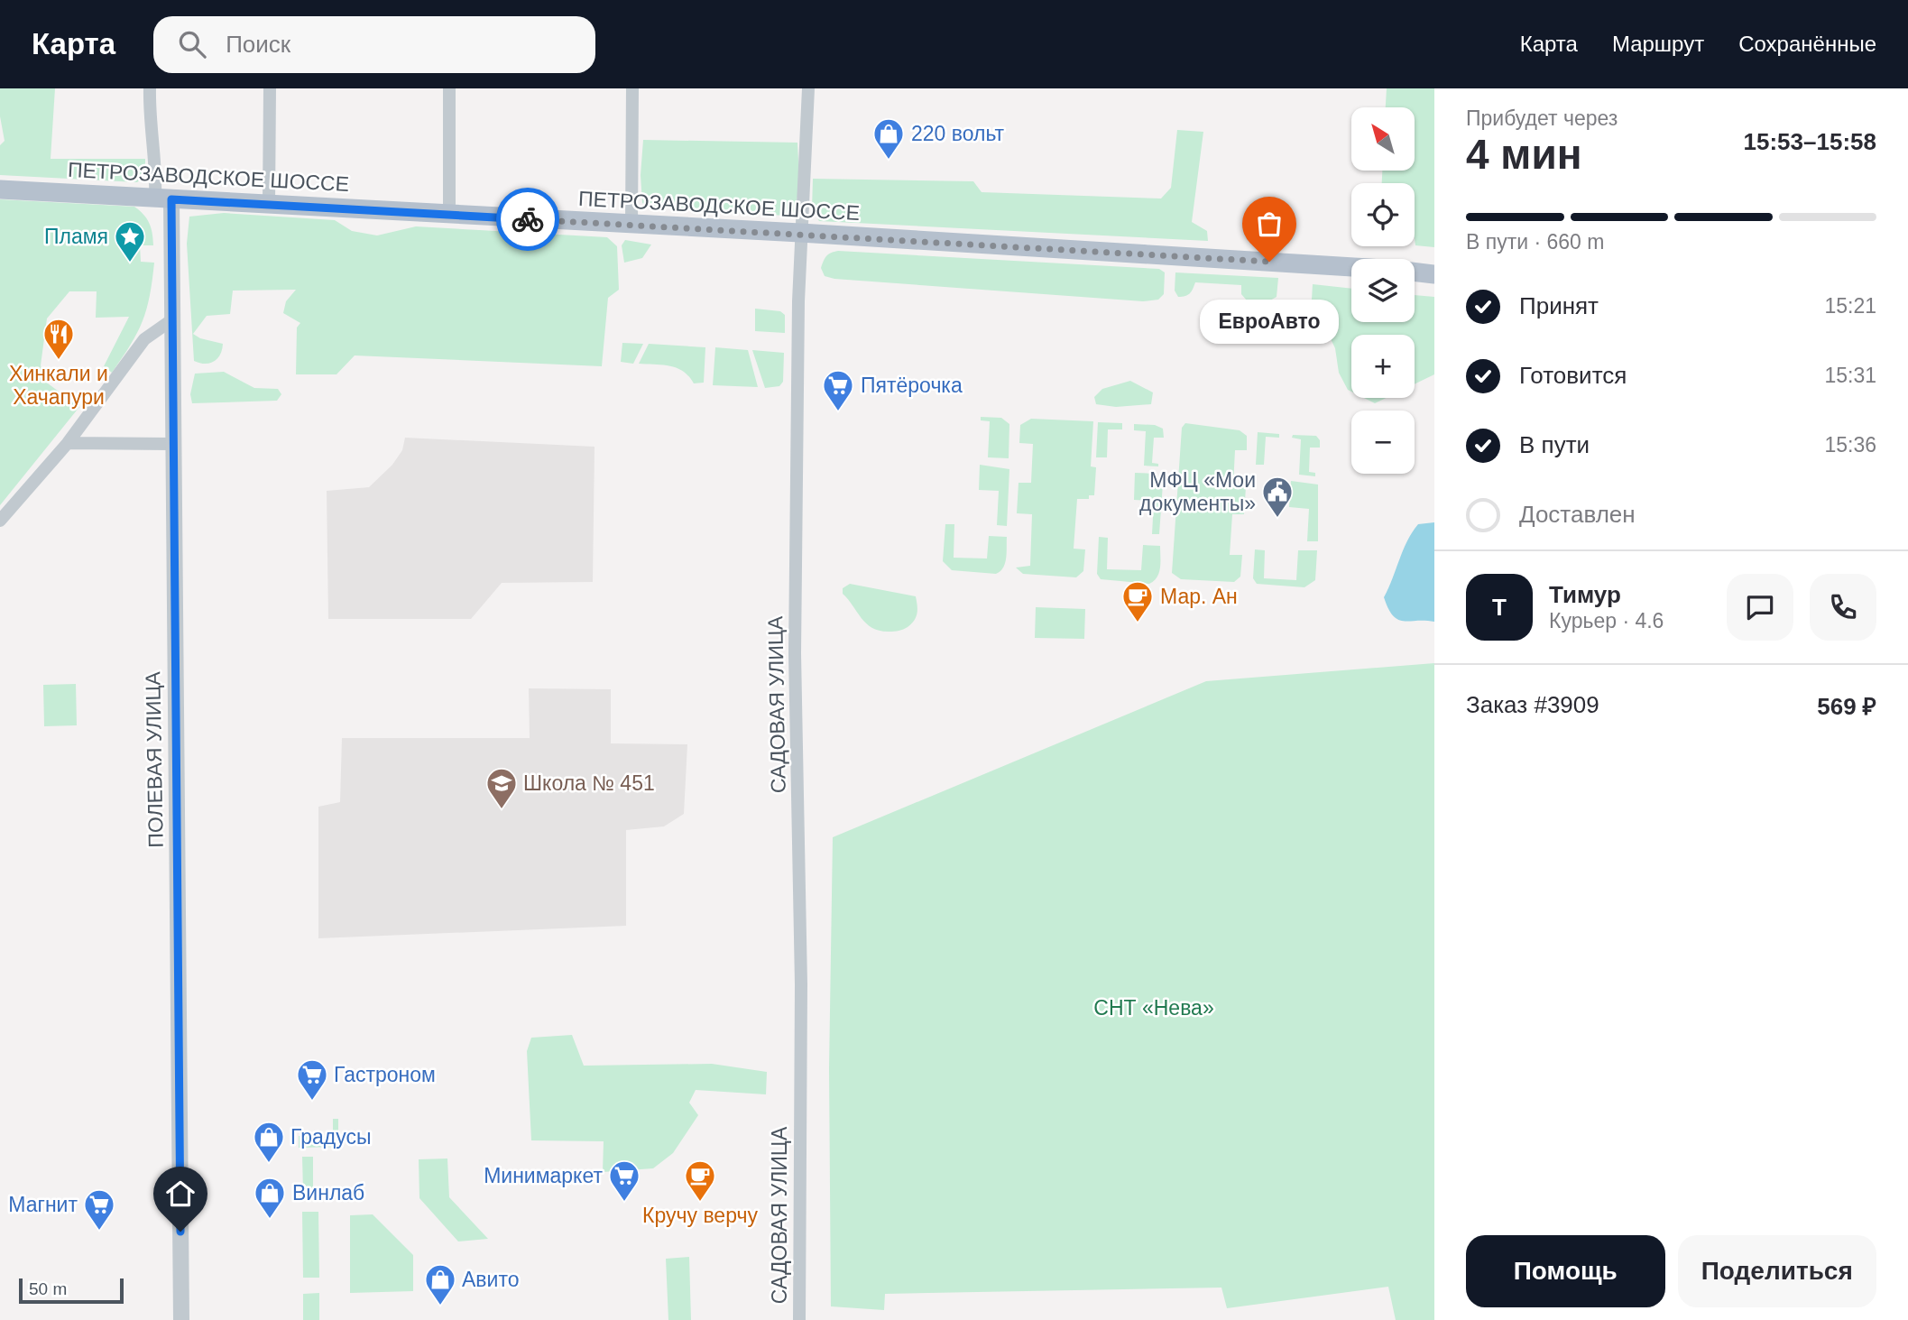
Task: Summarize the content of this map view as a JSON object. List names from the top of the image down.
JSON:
{
  "streets": {
    "main road": ["ПЕТРОЗАВОДСКОЕ ШОССЕ"],
    "street": ["САДОВАЯ УЛИЦА", "ПОЛЕВАЯ УЛИЦА"]
  },
  "crossings": [
    ["ПЕТРОЗАВОДСКОЕ ШОССЕ", "САДОВАЯ УЛИЦА"],
    ["ПЕТРОЗАВОДСКОЕ ШОССЕ", "ПОЛЕВАЯ УЛИЦА"]
  ],
  "parks": ["СНТ «Нева»"],
  "places": {
    "shop": [
      "220 вольт",
      "Градусы",
      "Винлаб",
      "Авито"
    ],
    "other": ["ЕвроАвто"],
    "place": ["Пламя"],
    "restaurant": ["Хинкали и Хачапури"],
    "supermarket": [
      "Пятёрочка",
      "Гастроном",
      "Минимаркет",
      "Магнит"
    ],
    "public building": ["МФЦ «Мои документы»"],
    "cafe": ["Мар. Ан", "Кручу верчу"],
    "school or university": ["Школа № 451"]
  },
  "scale_bar": "50 m",
  "north": "top left",
  "page": {
    "header": "Карта",
    "search": "Поиск",
    "nav": ["Карта", "Маршрут", "Сохранённые"],
    "heading": ["4 мин", "Прибудет через", "15:53–15:58"],
    "panel": [
      "Тимур",
      "Курьер · 4.6",
      "Заказ #3909",
      "569 ₽"
    ],
    "map_buttons": ["+", "−"],
    "bar": "В пути · 660 m",
    "list": [
      ["Принят", "15:21"],
      ["Готовится", "15:31"],
      ["В пути", "15:36"],
      "Доставлен"
    ],
    "bubble": "ЕвроАвто",
    "round": "Т",
    "buttons": ["Помощь", "Поделиться"],
    "scale": "50 m"
  }
}
